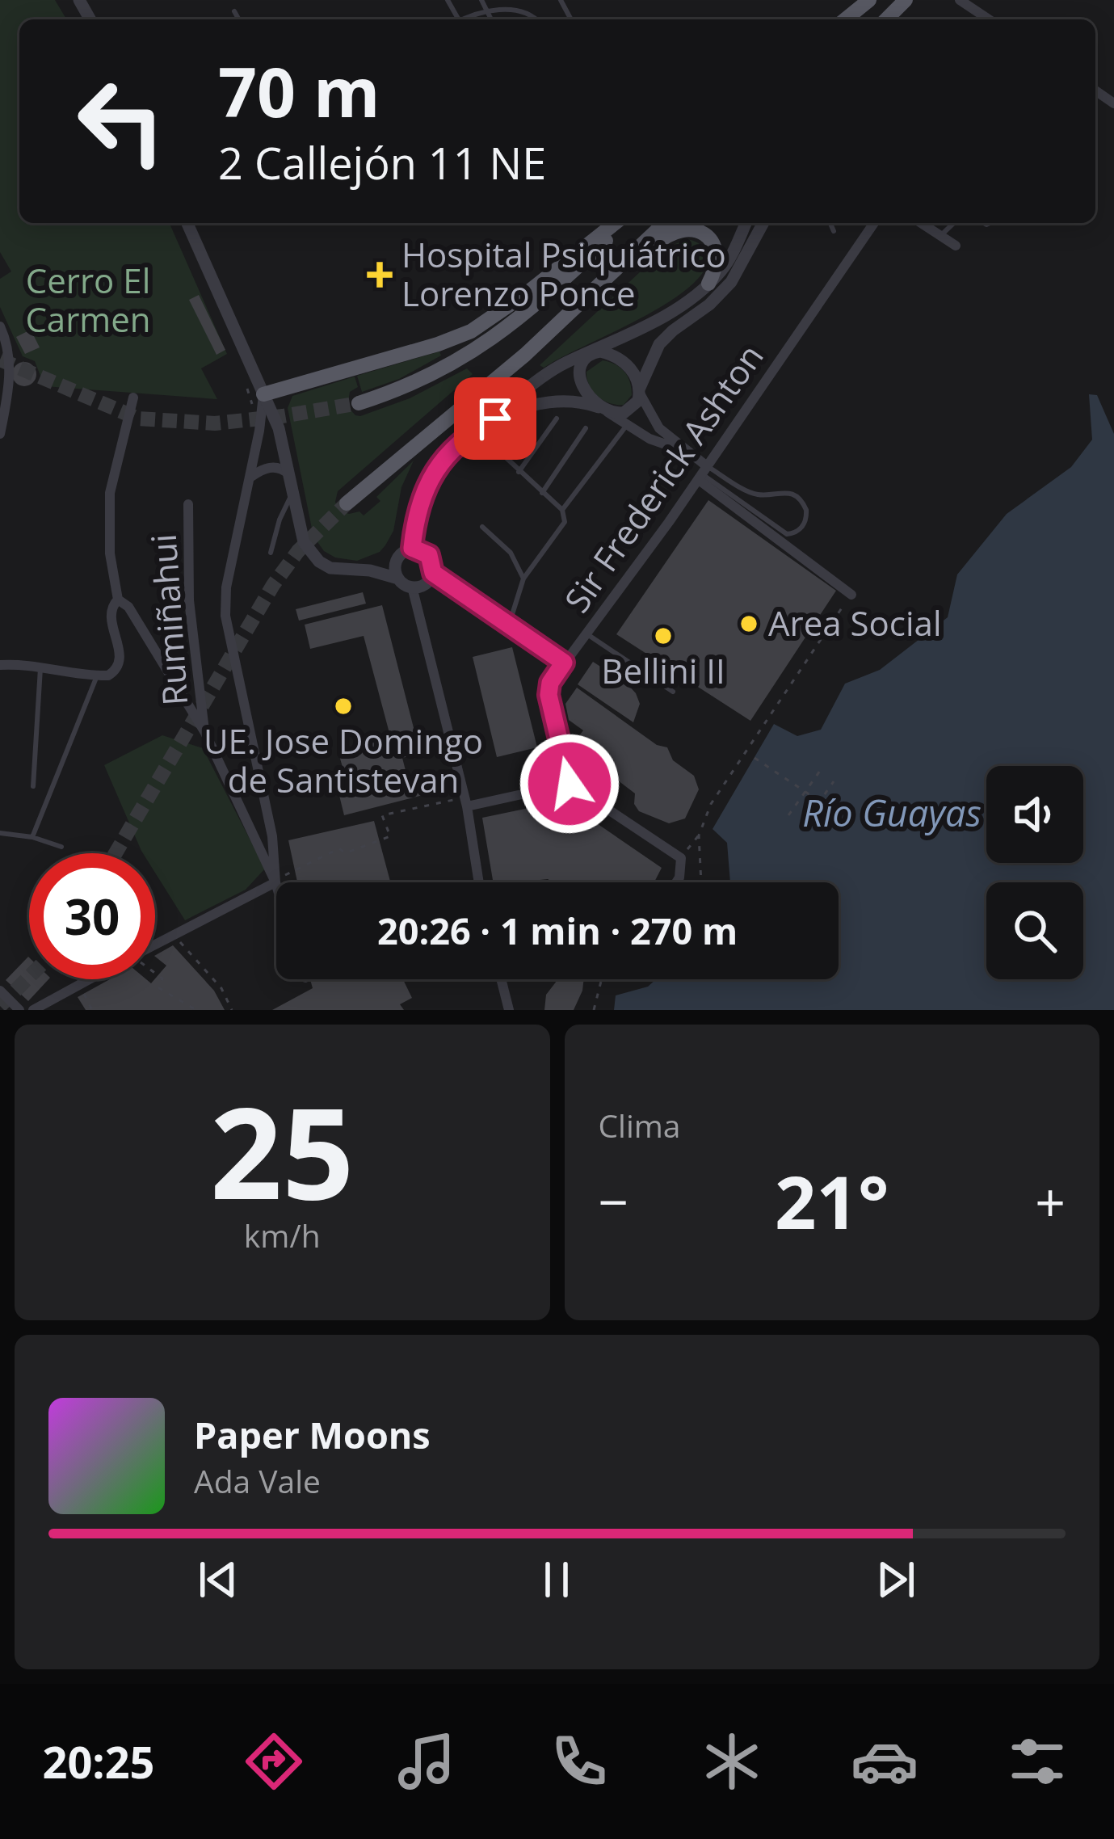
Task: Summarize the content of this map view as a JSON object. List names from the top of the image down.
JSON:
{
  "streets": {
    "street": ["Sir Frederick Ashton", "Rumiñahui"]
  },
  "water": ["Río Guayas"],
  "parks": ["Cerro El Carmen"],
  "places": {
    "health": ["Hospital Psiquiátrico Lorenzo Ponce"],
    "other": ["Area Social", "Bellini II", "UE. Jose Domingo de Santistevan"]
  },
  "page": {
    "turn": ["70 m", "2 Callejón 11 NE"],
    "limit": "30",
    "trip": "20:26 · 1 min · 270 m",
    "tile": [
      ["25", "km/h"],
      "Clima"
    ],
    "heat": ["−", "21°", "+"],
    "song": ["Paper Moons", "Ada Vale"],
    "tabs": "20:25"
  }
}
